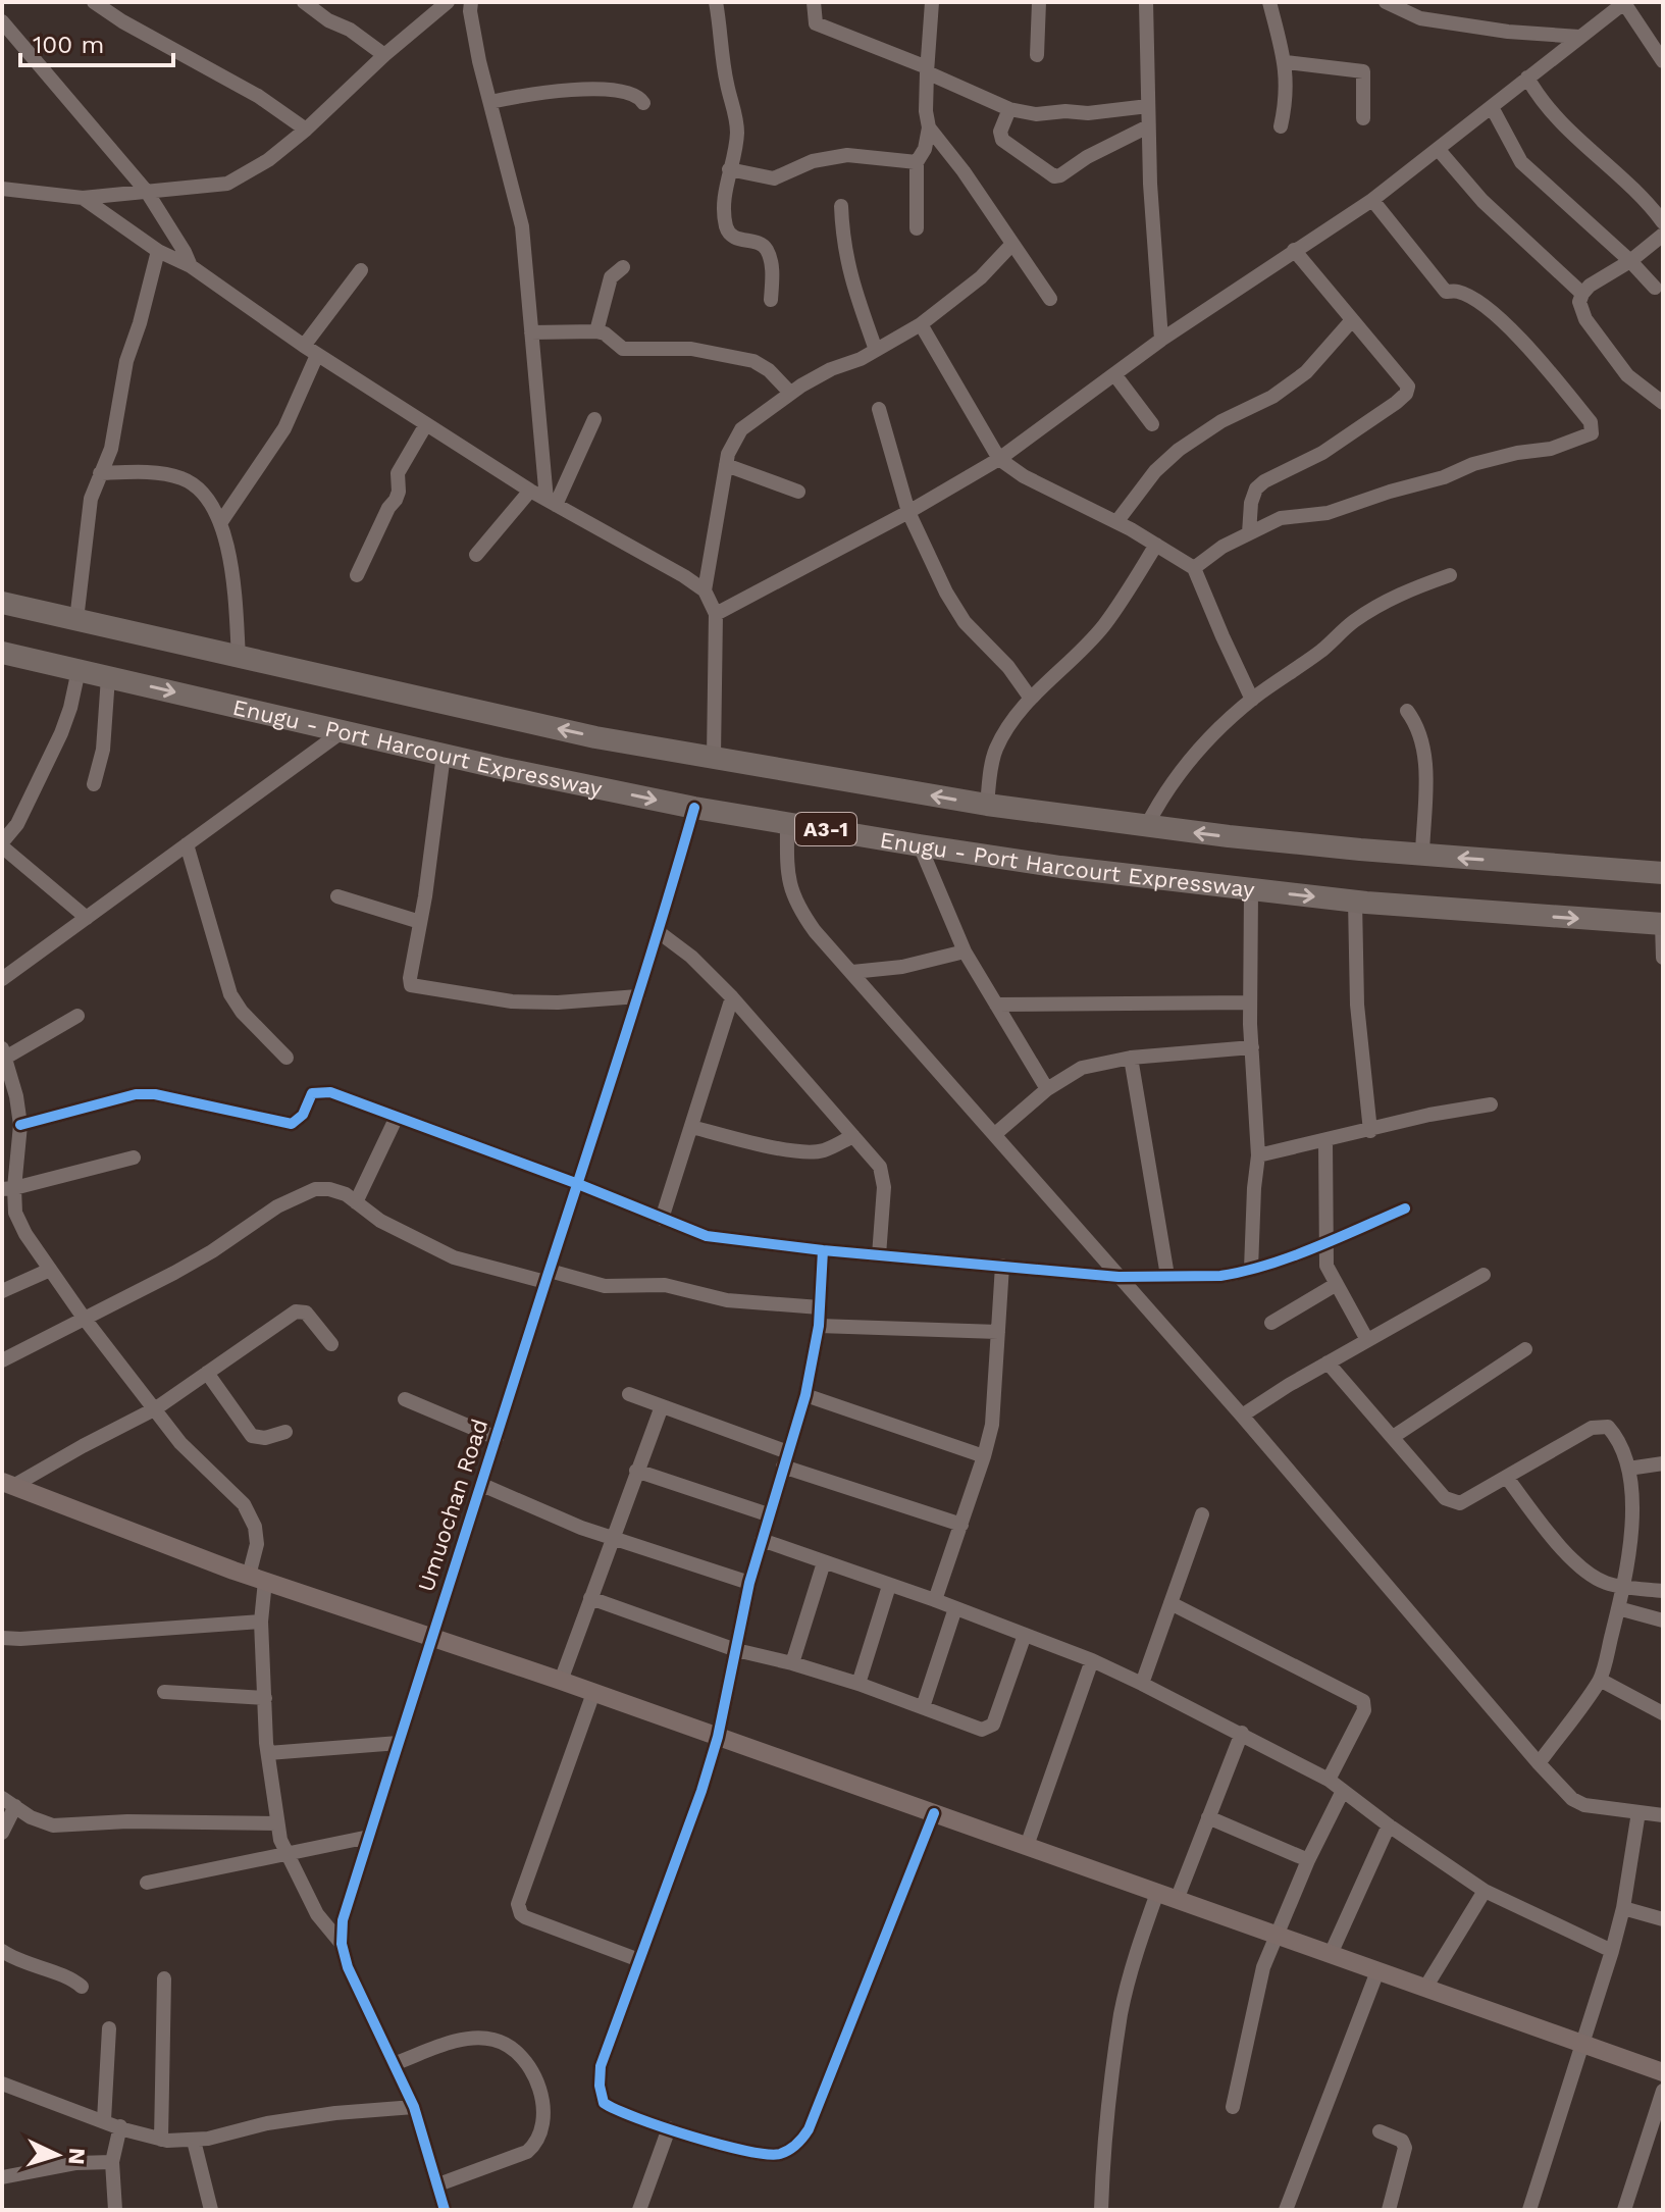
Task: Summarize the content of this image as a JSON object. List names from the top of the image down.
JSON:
{
  "streets": {
    "highway": ["Enugu - Port Harcourt Expressway", "A3-1"],
    "street": ["Umuochan Road"]
  },
  "crossings": [
    ["Enugu - Port Harcourt Expressway", "Umuochan Road"]
  ],
  "scale_bar": "100 m",
  "north": "right"
}
